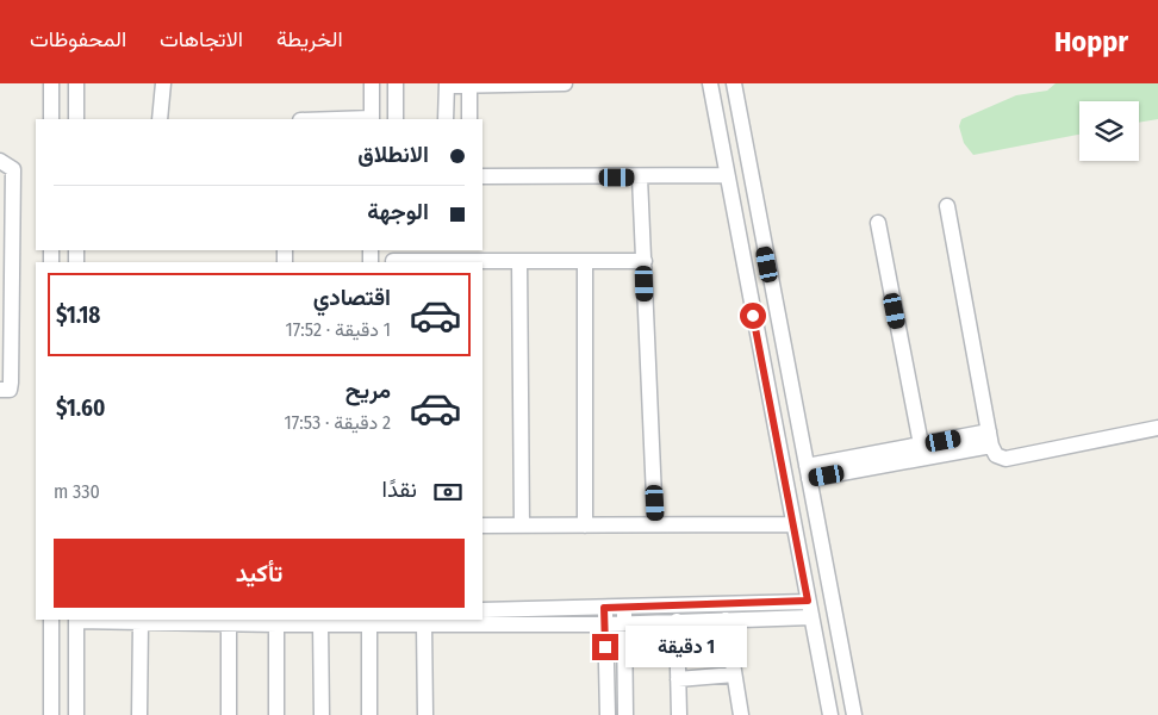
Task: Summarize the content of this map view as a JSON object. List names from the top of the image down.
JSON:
{
  "page": {
    "header": "Hoppr",
    "nav": ["الخريطة", "الاتجاهات", "المحفوظات"],
    "banner": ["الانطلاق", "الوجهة"],
    "list": [
      {
        "name": "اقتصادي",
        "note": "1 دقيقة · 17:52",
        "value": "$1.18"
      },
      {
        "name": "مريح",
        "note": "2 دقيقة · 17:53",
        "value": "$1.60"
      }
    ],
    "pay": ["نقدًا", "330 m"],
    "buttons": "تأكيد",
    "bubble": "1 دقيقة"
  }
}
